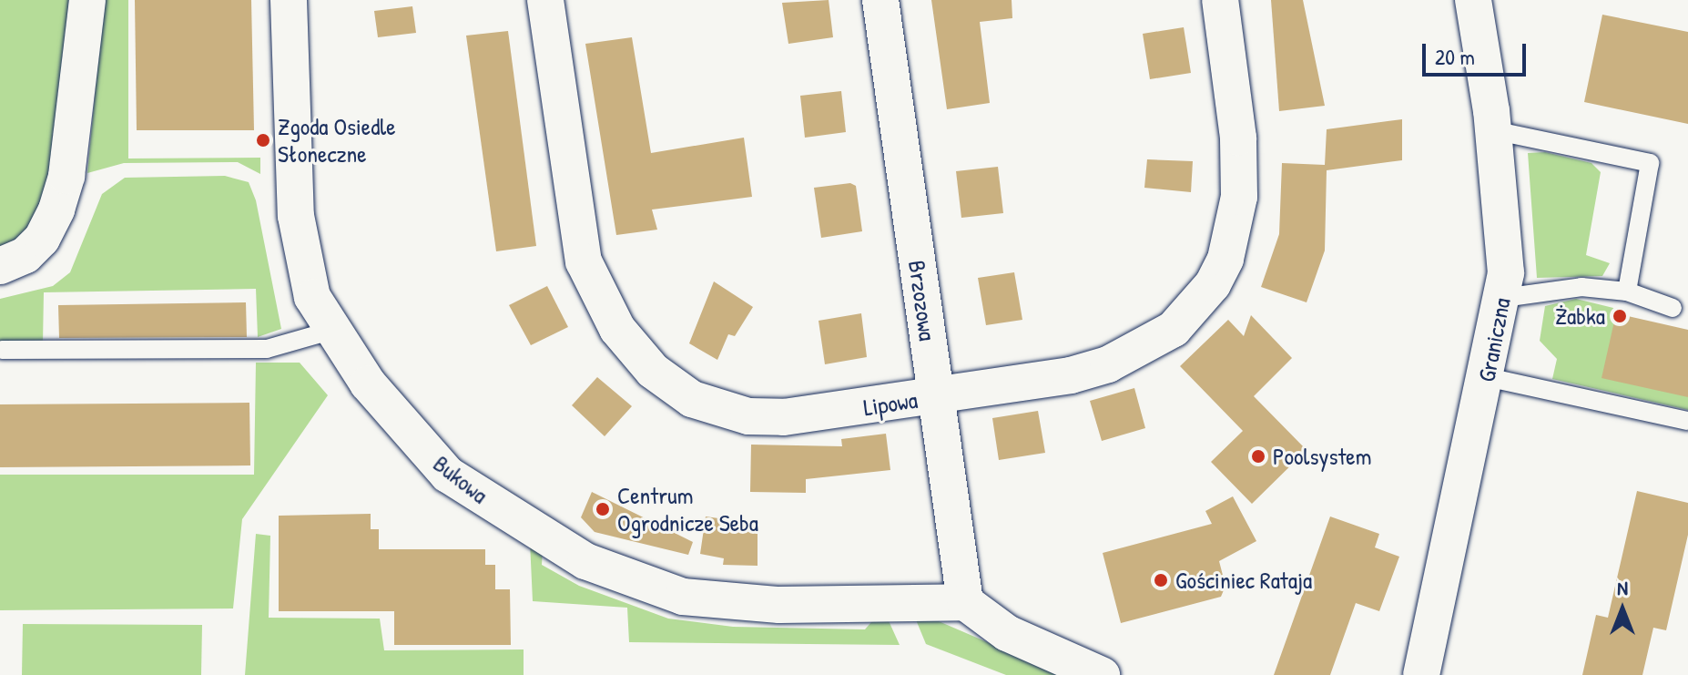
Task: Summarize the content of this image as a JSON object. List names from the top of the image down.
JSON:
{
  "streets": {
    "street": [
      "Brzozowa",
      "Graniczna",
      "Lipowa",
      "Bukowa"
    ]
  },
  "crossings": [
    ["Brzozowa", "Lipowa"],
    ["Brzozowa", "Bukowa"]
  ],
  "places": [
    "Zgoda Osiedle Słoneczne",
    "Żabka",
    "Poolsystem",
    "Centrum Ogrodnicze Seba",
    "Gościniec Rataja"
  ],
  "scale_bar": "20 m",
  "north": "top"
}
